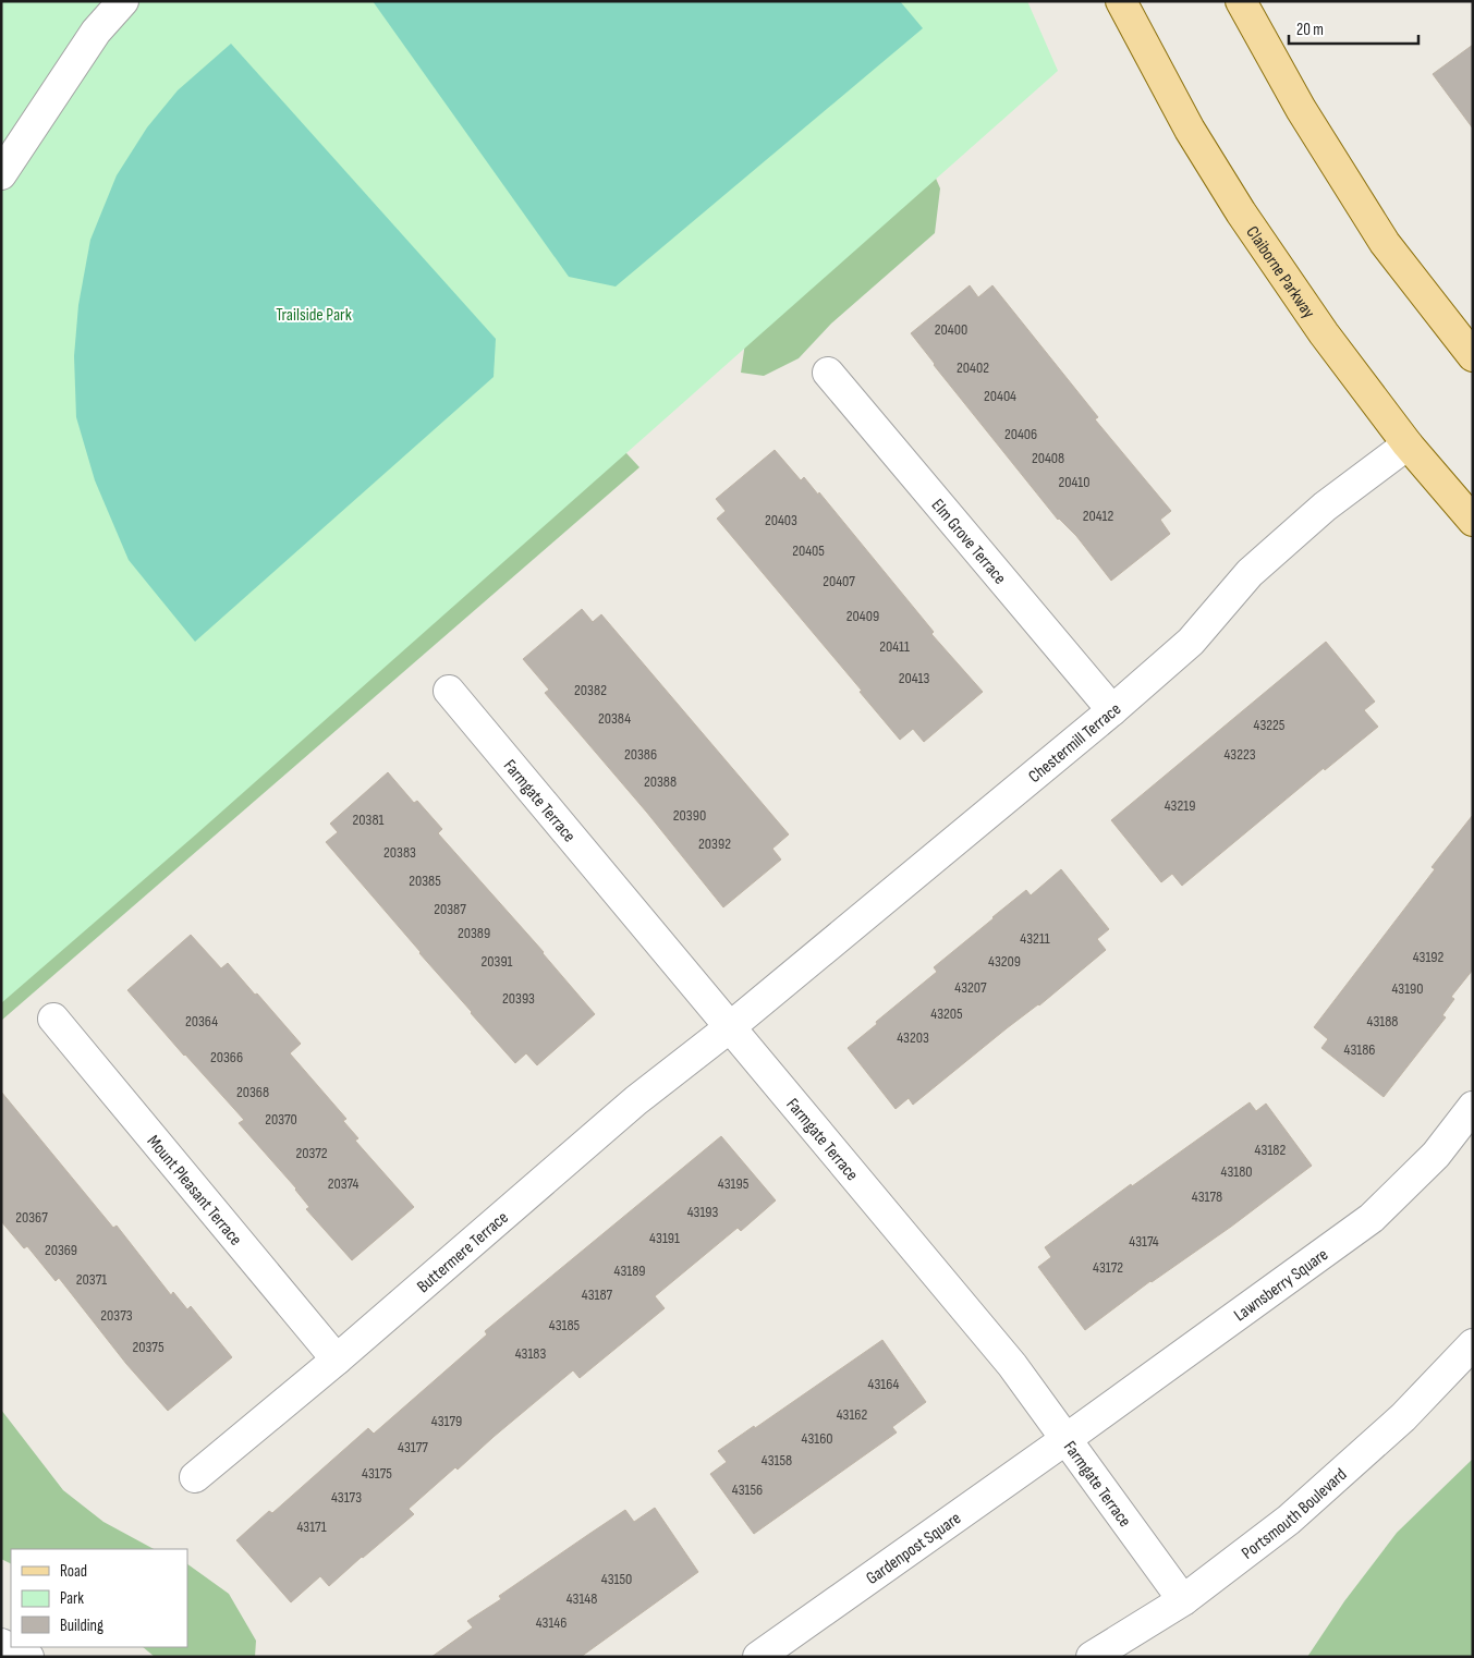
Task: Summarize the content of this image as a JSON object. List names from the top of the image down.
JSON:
{
  "streets": {
    "main road": ["Claiborne Parkway"],
    "street": [
      "Elm Grove Terrace",
      "Chestermill Terrace",
      "Farmgate Terrace",
      "Mount Pleasant Terrace",
      "Buttermere Terrace",
      "Lawnsberry Square",
      "Portsmouth Boulevard",
      "Gardenpost Square"
    ]
  },
  "crossings": [
    ["Claiborne Parkway", "Chestermill Terrace"],
    ["Elm Grove Terrace", "Chestermill Terrace"],
    ["Chestermill Terrace", "Farmgate Terrace"],
    ["Chestermill Terrace", "Buttermere Terrace"],
    ["Farmgate Terrace", "Buttermere Terrace"],
    ["Farmgate Terrace", "Lawnsberry Square"],
    ["Farmgate Terrace", "Portsmouth Boulevard"],
    ["Farmgate Terrace", "Gardenpost Square"],
    ["Mount Pleasant Terrace", "Buttermere Terrace"],
    ["Lawnsberry Square", "Gardenpost Square"]
  ],
  "parks": ["Trailside Park"],
  "house_numbers": [
    "20400",
    "20402",
    "20404",
    "20406",
    "20408",
    "20410",
    "20412",
    "20403",
    "20405",
    "20407",
    "20409",
    "20411",
    "20413",
    "20382",
    "20384",
    "43225",
    "20386",
    "43223",
    "20388",
    "43219",
    "20390",
    "20381",
    "20392",
    "20383",
    "20385",
    "20387",
    "20389",
    "43211",
    "43192",
    "20391",
    "43209",
    "43207",
    "43190",
    "20393",
    "43205",
    "20364",
    "43188",
    "43203",
    "43186",
    "20366",
    "20368",
    "20370",
    "43182",
    "20372",
    "43180",
    "20374",
    "43195",
    "43178",
    "43193",
    "20367",
    "43191",
    "43174",
    "20369",
    "43172",
    "43189",
    "20371",
    "43187",
    "20373",
    "43185",
    "20375",
    "43183",
    "43164",
    "43162",
    "43179",
    "43160",
    "43177",
    "43158",
    "43175",
    "43156",
    "43173",
    "43171",
    "43150",
    "43148",
    "43146"
  ],
  "legend": ["Road", "Park", "Building"],
  "scale_bar": "20 m"
}
